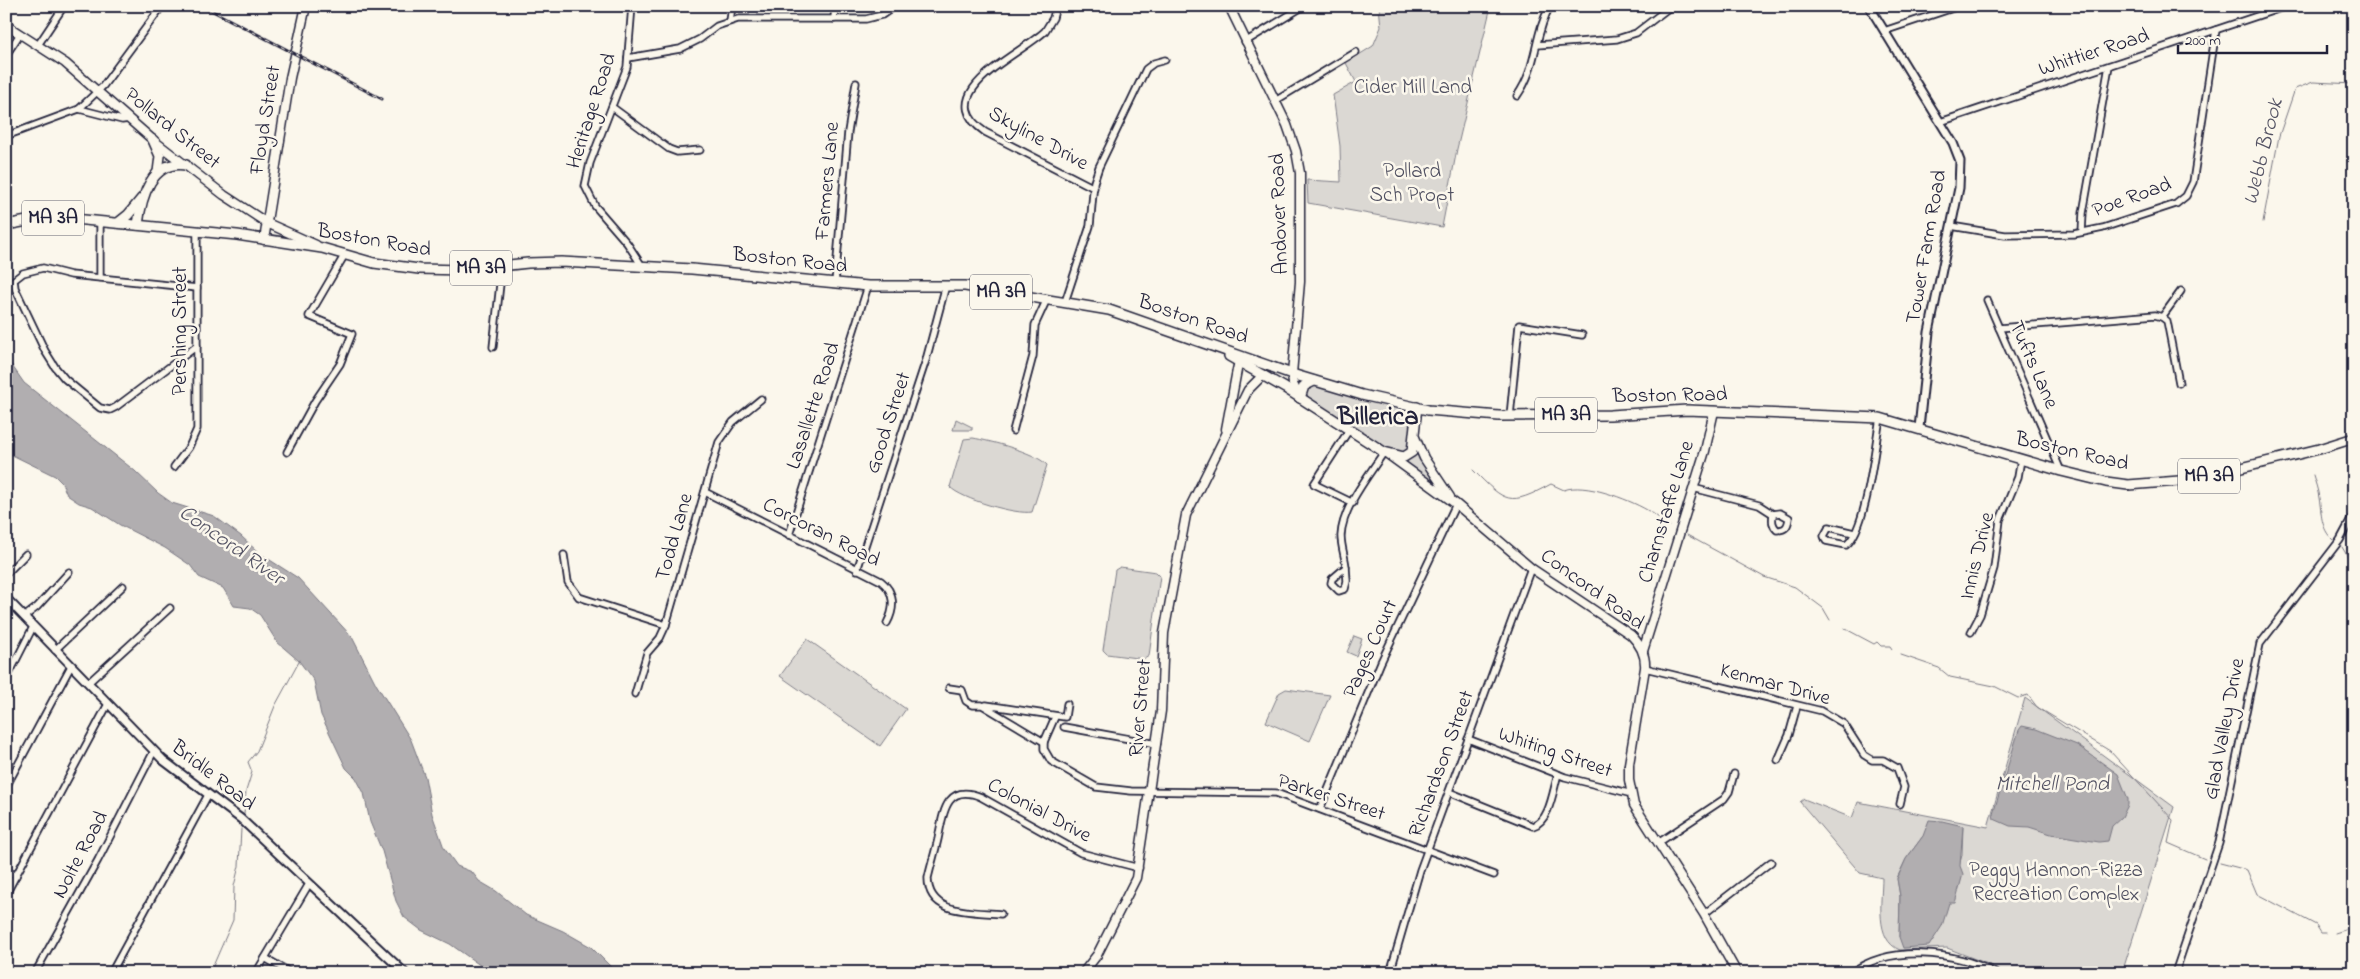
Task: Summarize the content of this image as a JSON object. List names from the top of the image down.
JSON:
{
  "streets": {
    "main road": [
      "Floyd Street",
      "Pollard Street",
      "Andover Road",
      "MA 3A",
      "Boston Road",
      "Charnstaffe Lane",
      "Concord Road",
      "River Street"
    ],
    "street": [
      "Whittier Road",
      "Heritage Road",
      "Skyline Drive",
      "Farmers Lane",
      "Poe Road",
      "Tower Farm Road",
      "Pershing Street",
      "Tufts Lane",
      "Lasallette Road",
      "Good Street",
      "Corcoran Road",
      "Todd Lane",
      "Innis Drive",
      "Pages Court",
      "Kenmar Drive",
      "Glad Valley Drive",
      "Whiting Street",
      "Richardson Street",
      "Bridle Road",
      "Parker Street",
      "Colonial Drive",
      "Nolte Road"
    ]
  },
  "crossings": [
    ["Whittier Road", "Poe Road"],
    ["Whittier Road", "Tower Farm Road"],
    ["Heritage Road", "Boston Road"],
    ["Floyd Street", "Pollard Street"],
    ["Floyd Street", "Boston Road"],
    ["Pollard Street", "Boston Road"],
    ["Farmers Lane", "Boston Road"],
    ["Poe Road", "Tower Farm Road"],
    ["Andover Road", "Boston Road"],
    ["MA 3A", "Boston Road"],
    ["MA 3A", "Concord Road"],
    ["Boston Road", "Tower Farm Road"],
    ["Boston Road", "Pershing Street"],
    ["Boston Road", "Tufts Lane"],
    ["Boston Road", "Lasallette Road"],
    ["Boston Road", "Good Street"],
    ["Boston Road", "Charnstaffe Lane"],
    ["Boston Road", "Innis Drive"],
    ["Boston Road", "Concord Road"],
    ["Boston Road", "River Street"],
    ["Lasallette Road", "Corcoran Road"],
    ["Good Street", "Corcoran Road"],
    ["Charnstaffe Lane", "Concord Road"],
    ["Corcoran Road", "Todd Lane"],
    ["Concord Road", "Pages Court"],
    ["Concord Road", "Kenmar Drive"],
    ["Concord Road", "River Street"],
    ["Concord Road", "Whiting Street"],
    ["Concord Road", "Richardson Street"],
    ["Pages Court", "Parker Street"],
    ["River Street", "Parker Street"],
    ["River Street", "Colonial Drive"],
    ["Whiting Street", "Richardson Street"],
    ["Richardson Street", "Parker Street"],
    ["Bridle Road", "Nolte Road"]
  ],
  "districts": ["Billerica"],
  "water": ["Webb Brook", "Concord River", "Mitchell Pond"],
  "parks": ["Cider Mill Land", "Pollard Sch Propt", "Peggy Hannon-Rizza Recreation Complex"],
  "scale_bar": "200 m"
}
